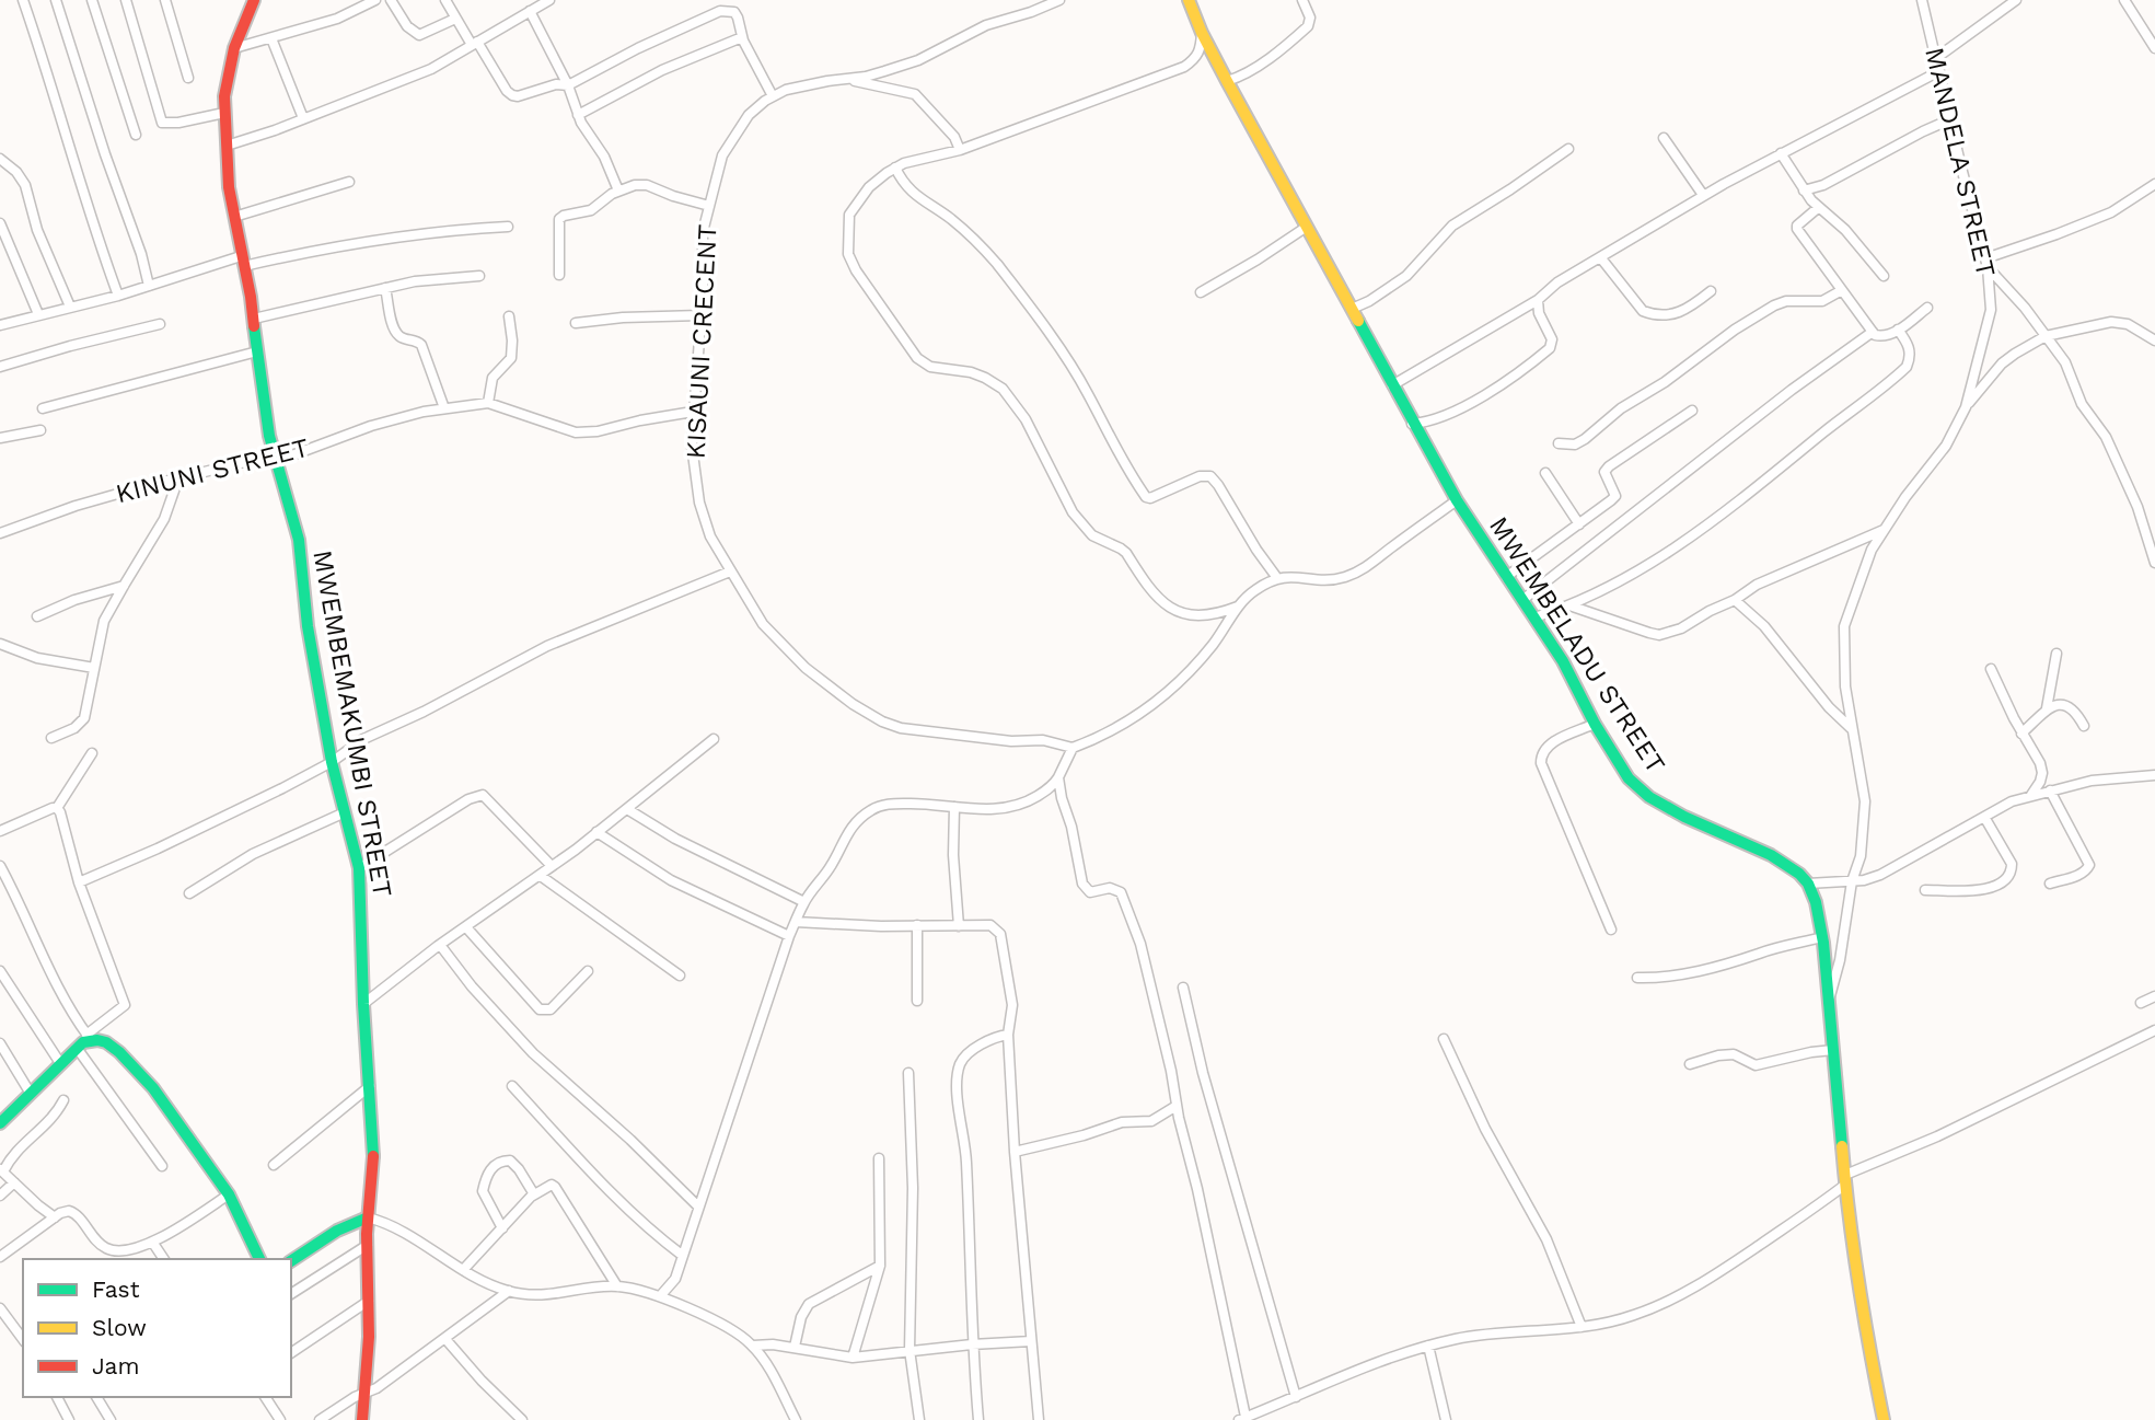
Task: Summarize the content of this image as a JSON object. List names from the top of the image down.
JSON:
{
  "streets": {
    "street": [
      "MANDELA STREET",
      "KISAUNI CRECENT",
      "KINUNI STREET",
      "MWEMBELADU STREET",
      "MWEMBEMAKUMBI STREET"
    ]
  },
  "crossings": [
    ["KISAUNI CRECENT", "KINUNI STREET"],
    ["KINUNI STREET", "MWEMBEMAKUMBI STREET"]
  ],
  "legend": ["Fast", "Slow", "Jam"]
}
